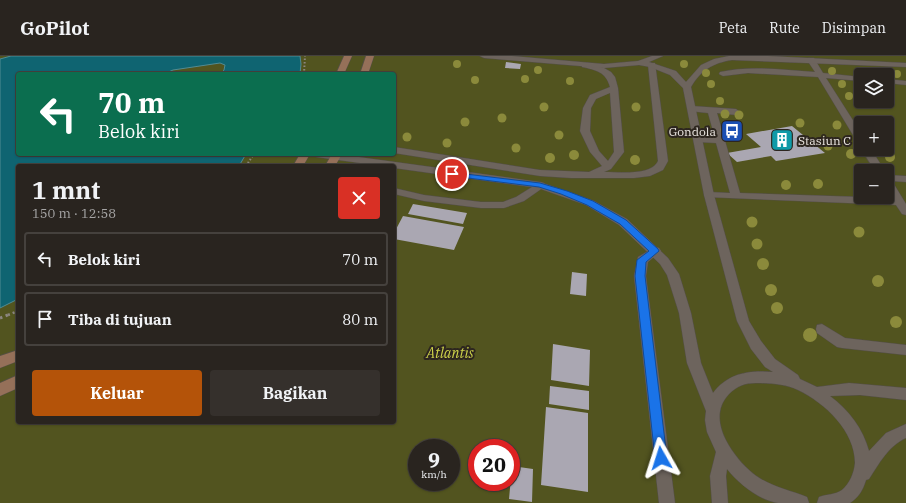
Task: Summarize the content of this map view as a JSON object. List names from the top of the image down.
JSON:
{
  "parks": ["Atlantis"],
  "places": {
    "bus stop": ["Gondola"],
    "building": ["Stasiun C"]
  },
  "page": {
    "header": "GoPilot",
    "nav": ["Peta", "Rute", "Disimpan"],
    "map_buttons": ["+", "−"],
    "turn": ["70 m", "Belok kiri"],
    "heading": ["1 mnt", "150 m · 12:58"],
    "list": [
      {
        "name": "Belok kiri",
        "value": "70 m"
      },
      {
        "name": "Tiba di tujuan",
        "value": "80 m"
      }
    ],
    "buttons": ["Keluar", "Bagikan"],
    "speed": "9 km/h",
    "limit": "20"
  }
}
